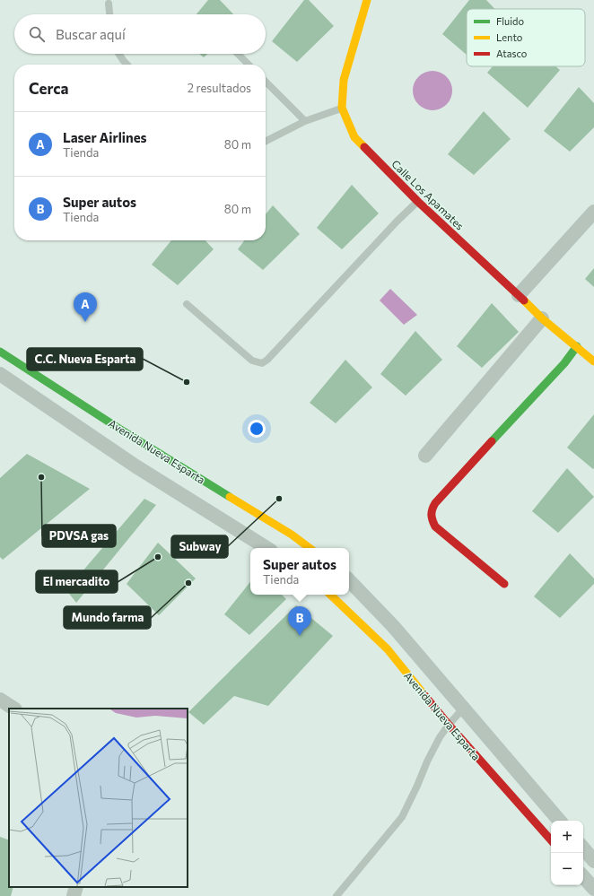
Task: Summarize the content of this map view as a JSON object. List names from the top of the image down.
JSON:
{
  "streets": {
    "street": ["Calle Los Apamates", "Avenida Nueva Esparta"]
  },
  "places": [
    "C.C. Nueva Esparta",
    "PDVSA gas",
    "Subway",
    "El mercadito",
    "Mundo farma"
  ],
  "legend": ["Fluido", "Lento", "Atasco"],
  "page": {
    "search": "Buscar aquí",
    "heading": ["Cerca", "2 resultados"],
    "list": [
      {
        "mark": "A",
        "name": "Laser Airlines",
        "note": "Tienda",
        "value": "80 m"
      },
      {
        "mark": "B",
        "name": "Super autos",
        "note": "Tienda",
        "value": "80 m"
      }
    ],
    "pins": ["A", "B"],
    "popup": ["Super autos", "Tienda"],
    "map_buttons": ["+", "−"]
  }
}
